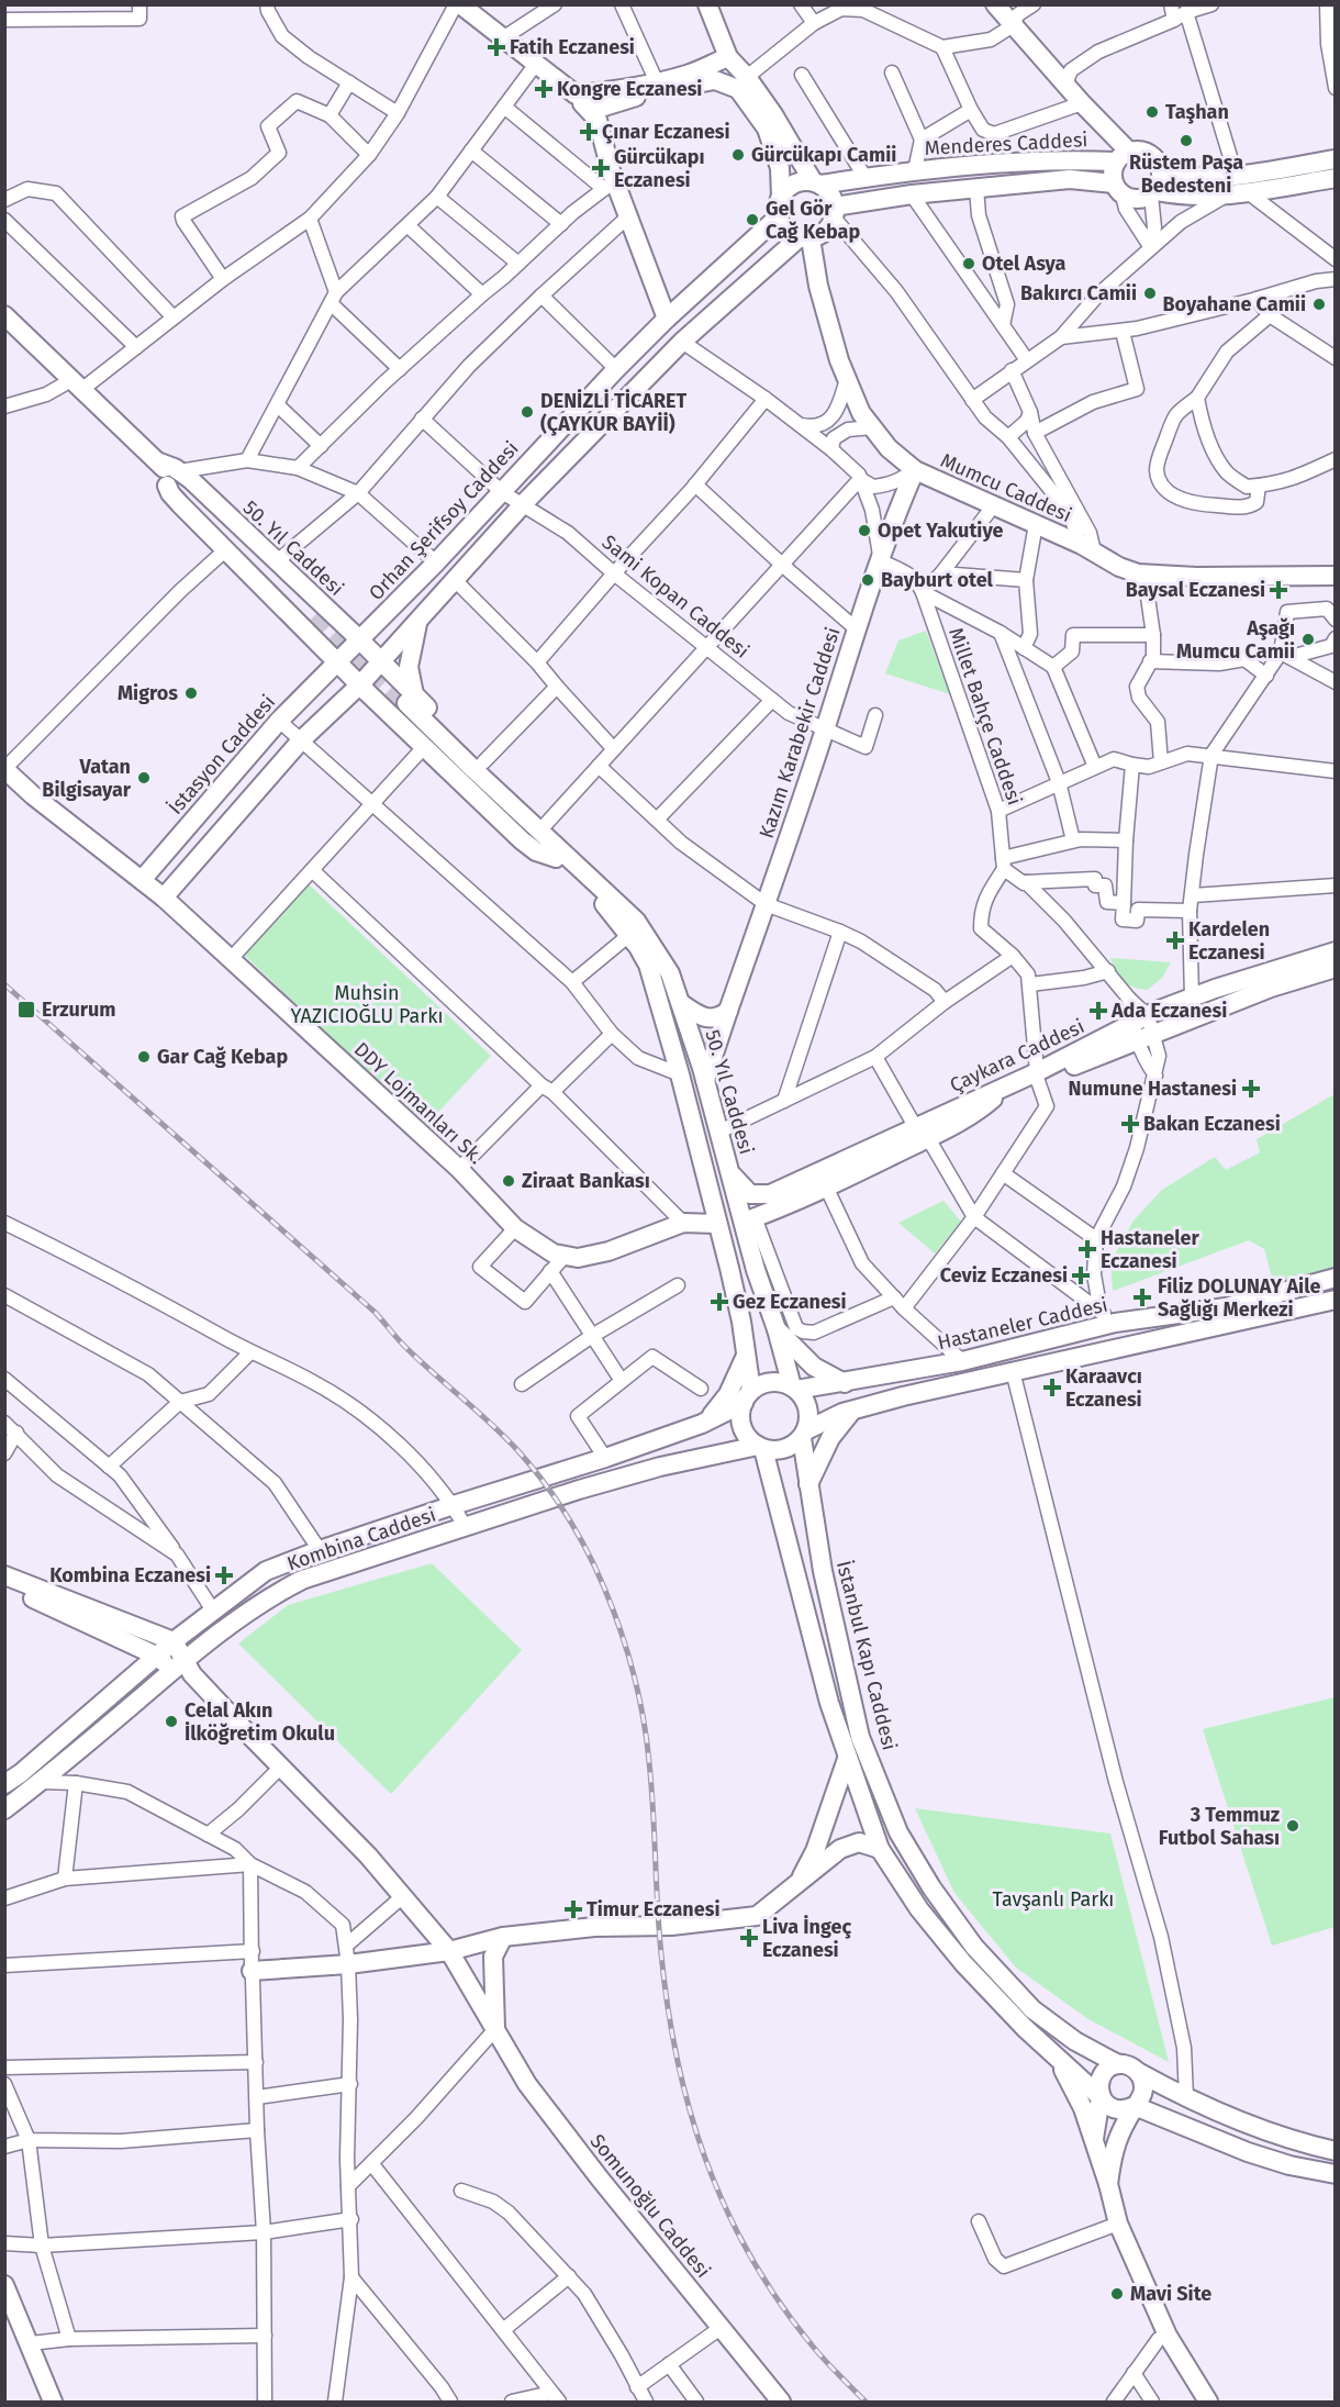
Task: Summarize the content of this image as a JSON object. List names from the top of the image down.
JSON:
{
  "streets": {
    "main road": [
      "Menderes Caddesi",
      "Mumcu Caddesi",
      "Orhan Şerifsoy Caddesi",
      "50. Yıl Caddesi",
      "Kazım Karabekir Caddesi",
      "İstasyon Caddesi",
      "Çaykara Caddesi",
      "DDY Lojmanları Sk.",
      "Hastaneler Caddesi",
      "Kombina Caddesi",
      "İstanbul Kapı Caddesi",
      "Somunoğlu Caddesi"
    ],
    "street": ["Sami Kopan Caddesi", "Millet Bahçe Caddesi"]
  },
  "crossings": [
    ["Menderes Caddesi", "Mumcu Caddesi"],
    ["Menderes Caddesi", "Orhan Şerifsoy Caddesi"],
    ["Mumcu Caddesi", "Orhan Şerifsoy Caddesi"],
    ["Mumcu Caddesi", "Kazım Karabekir Caddesi"],
    ["Orhan Şerifsoy Caddesi", "50. Yıl Caddesi"],
    ["Orhan Şerifsoy Caddesi", "Sami Kopan Caddesi"],
    ["Orhan Şerifsoy Caddesi", "İstasyon Caddesi"],
    ["50. Yıl Caddesi", "Kazım Karabekir Caddesi"],
    ["50. Yıl Caddesi", "İstasyon Caddesi"],
    ["50. Yıl Caddesi", "Çaykara Caddesi"],
    ["50. Yıl Caddesi", "DDY Lojmanları Sk."],
    ["50. Yıl Caddesi", "Hastaneler Caddesi"],
    ["50. Yıl Caddesi", "Kombina Caddesi"],
    ["50. Yıl Caddesi", "İstanbul Kapı Caddesi"],
    ["Sami Kopan Caddesi", "Kazım Karabekir Caddesi"],
    ["Millet Bahçe Caddesi", "Kazım Karabekir Caddesi"],
    ["İstasyon Caddesi", "DDY Lojmanları Sk."],
    ["Hastaneler Caddesi", "Kombina Caddesi"],
    ["Hastaneler Caddesi", "İstanbul Kapı Caddesi"],
    ["Kombina Caddesi", "İstanbul Kapı Caddesi"],
    ["Kombina Caddesi", "Somunoğlu Caddesi"]
  ],
  "parks": ["Muhsin YAZICIOĞLU Parkı", "Tavşanlı Parkı"],
  "places": {
    "health": [
      "Fatih Eczanesi",
      "Kongre Eczanesi",
      "Çınar Eczanesi",
      "Gürcükapı Eczanesi",
      "Baysal Eczanesi",
      "Kardelen Eczanesi",
      "Ada Eczanesi",
      "Numune Hastanesi",
      "Bakan Eczanesi",
      "Hastaneler Eczanesi",
      "Ceviz Eczanesi",
      "Filiz DOLUNAY Aile Sağlığı Merkezi",
      "Gez Eczanesi",
      "Karaavcı Eczanesi",
      "Kombina Eczanesi",
      "Timur Eczanesi",
      "Liva İngeç Eczanesi"
    ],
    "other": [
      "Taşhan",
      "Rüstem Paşa Bedesteni",
      "Gürcükapı Camii",
      "Gel Gör Cağ Kebap",
      "Otel Asya",
      "Bakırcı Camii",
      "Boyahane Camii",
      "DENİZLİ TİCARET (ÇAYKUR BAYİİ)",
      "Opet Yakutiye",
      "Bayburt otel",
      "Aşağı Mumcu Camii",
      "Migros",
      "Vatan Bilgisayar",
      "Gar Cağ Kebap",
      "Ziraat Bankası",
      "Celal Akın İlköğretim Okulu",
      "3 Temmuz Futbol Sahası",
      "Mavi Site"
    ],
    "transit": ["Erzurum"]
  }
}
